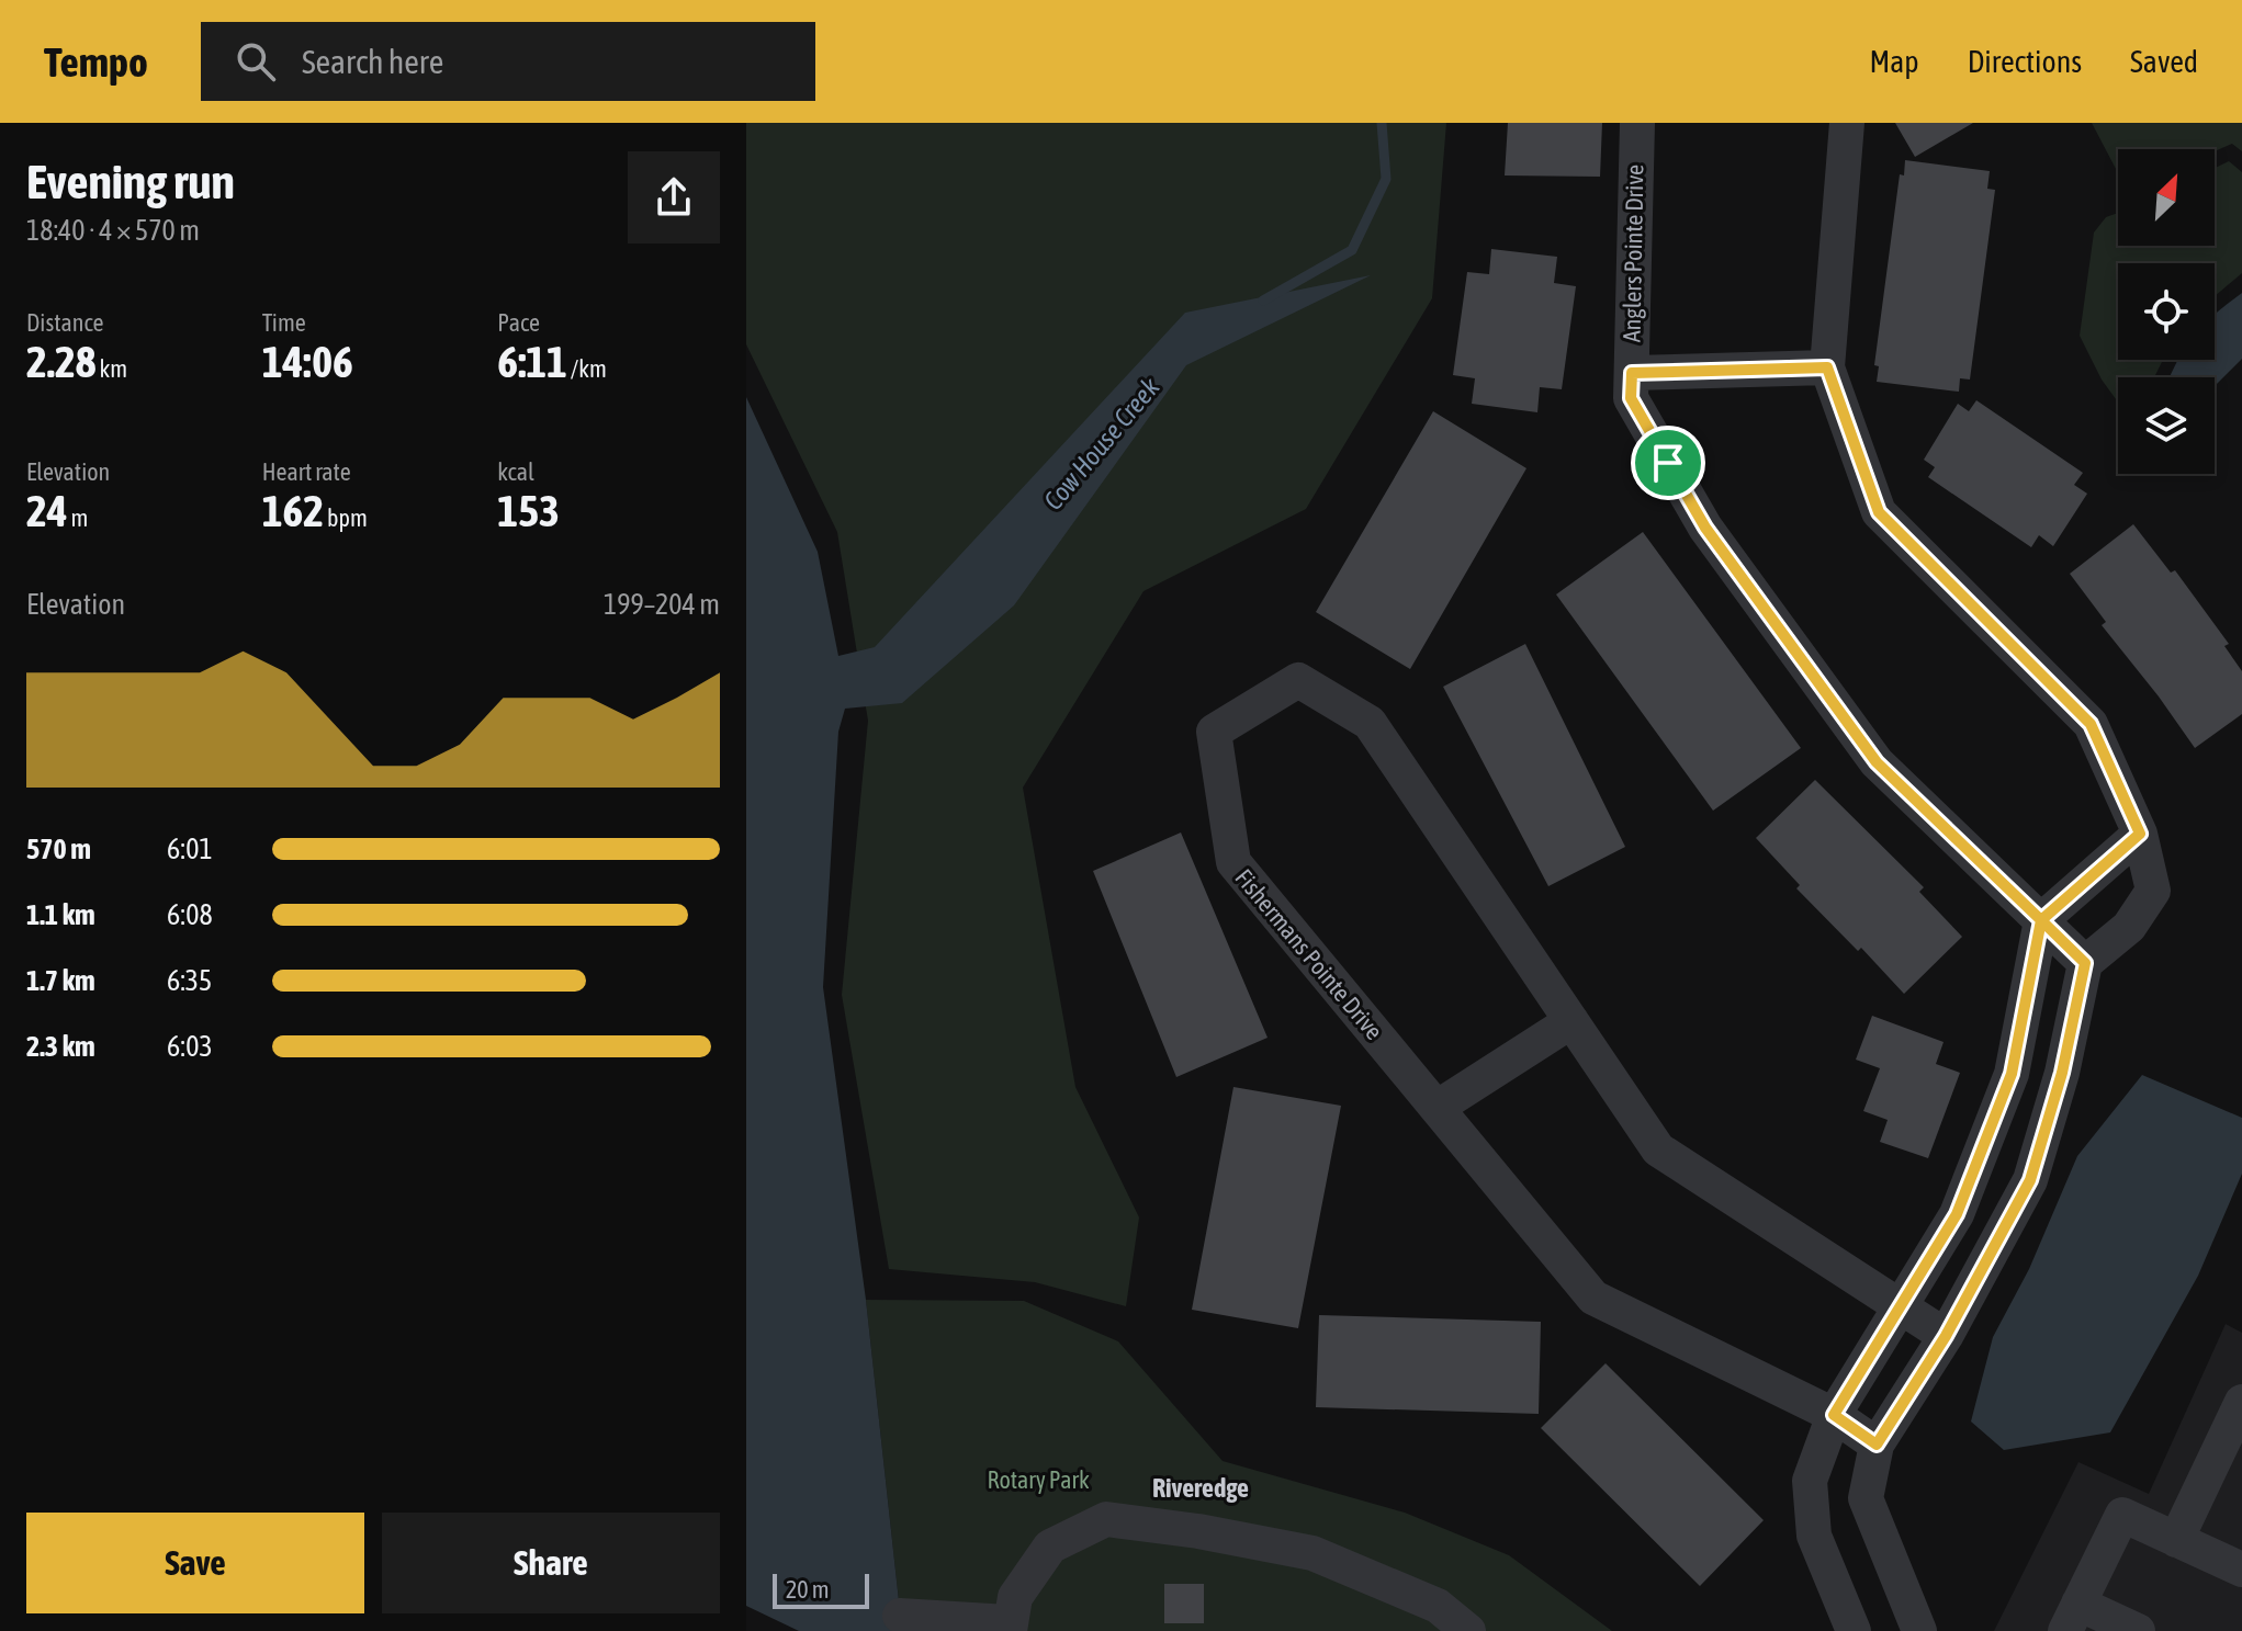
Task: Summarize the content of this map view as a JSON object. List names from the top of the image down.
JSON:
{
  "streets": {
    "street": ["Anglers Pointe Drive", "Fishermans Pointe Drive"]
  },
  "districts": ["Riveredge"],
  "water": ["Cow House Creek"],
  "parks": ["Rotary Park"],
  "scale_bar": "20 m",
  "north": "top right",
  "page": {
    "header": "Tempo",
    "search": "Search here",
    "nav": ["Map", "Directions", "Saved"],
    "heading": ["Evening run", "18:40 · 4 × 570 m"],
    "stats": [
      ["Distance", "2.28 km"],
      ["Time", "14:06"],
      ["Pace", "6:11 /km"],
      ["Elevation", "24 m"],
      ["Heart rate", "162 bpm"],
      ["kcal", "153"]
    ],
    "chart": ["Elevation", "199–204 m"],
    "list": [
      {
        "name": "570 m",
        "note": "6:01"
      },
      {
        "name": "1.1 km",
        "note": "6:08"
      },
      {
        "name": "1.7 km",
        "note": "6:35"
      },
      {
        "name": "2.3 km",
        "note": "6:03"
      }
    ],
    "buttons": ["Save", "Share"],
    "scale": "20 m"
  }
}
